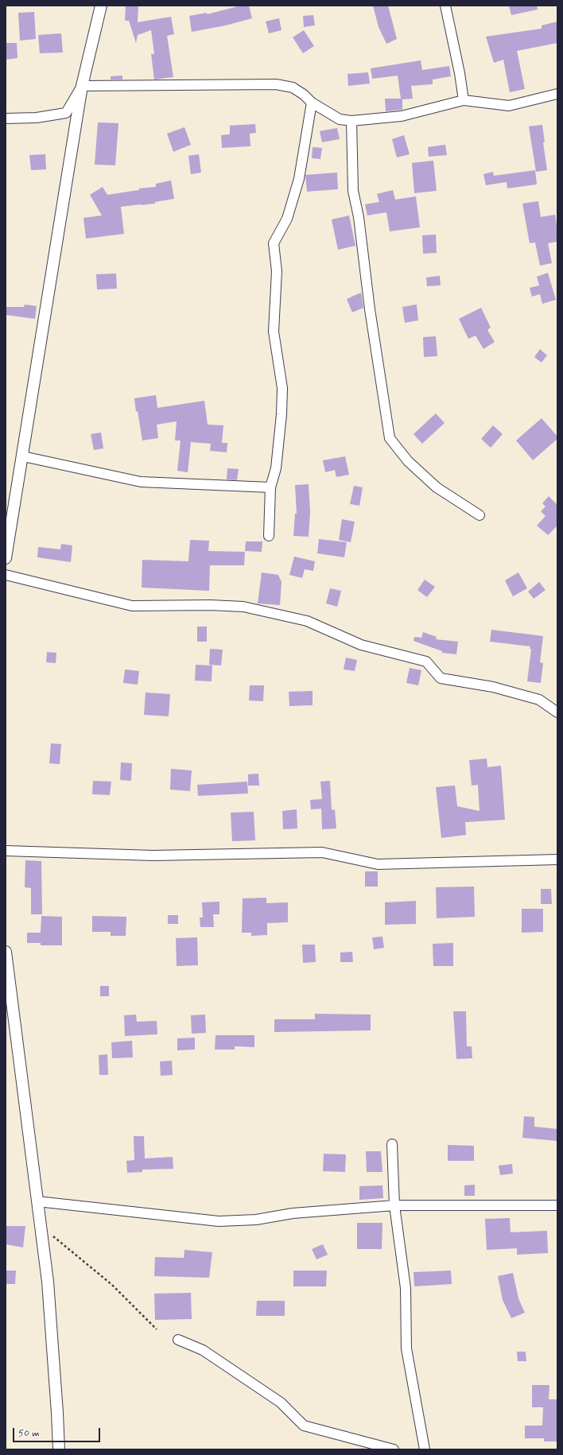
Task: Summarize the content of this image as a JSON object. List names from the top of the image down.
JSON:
{
  "scale_bar": "50 m"
}
